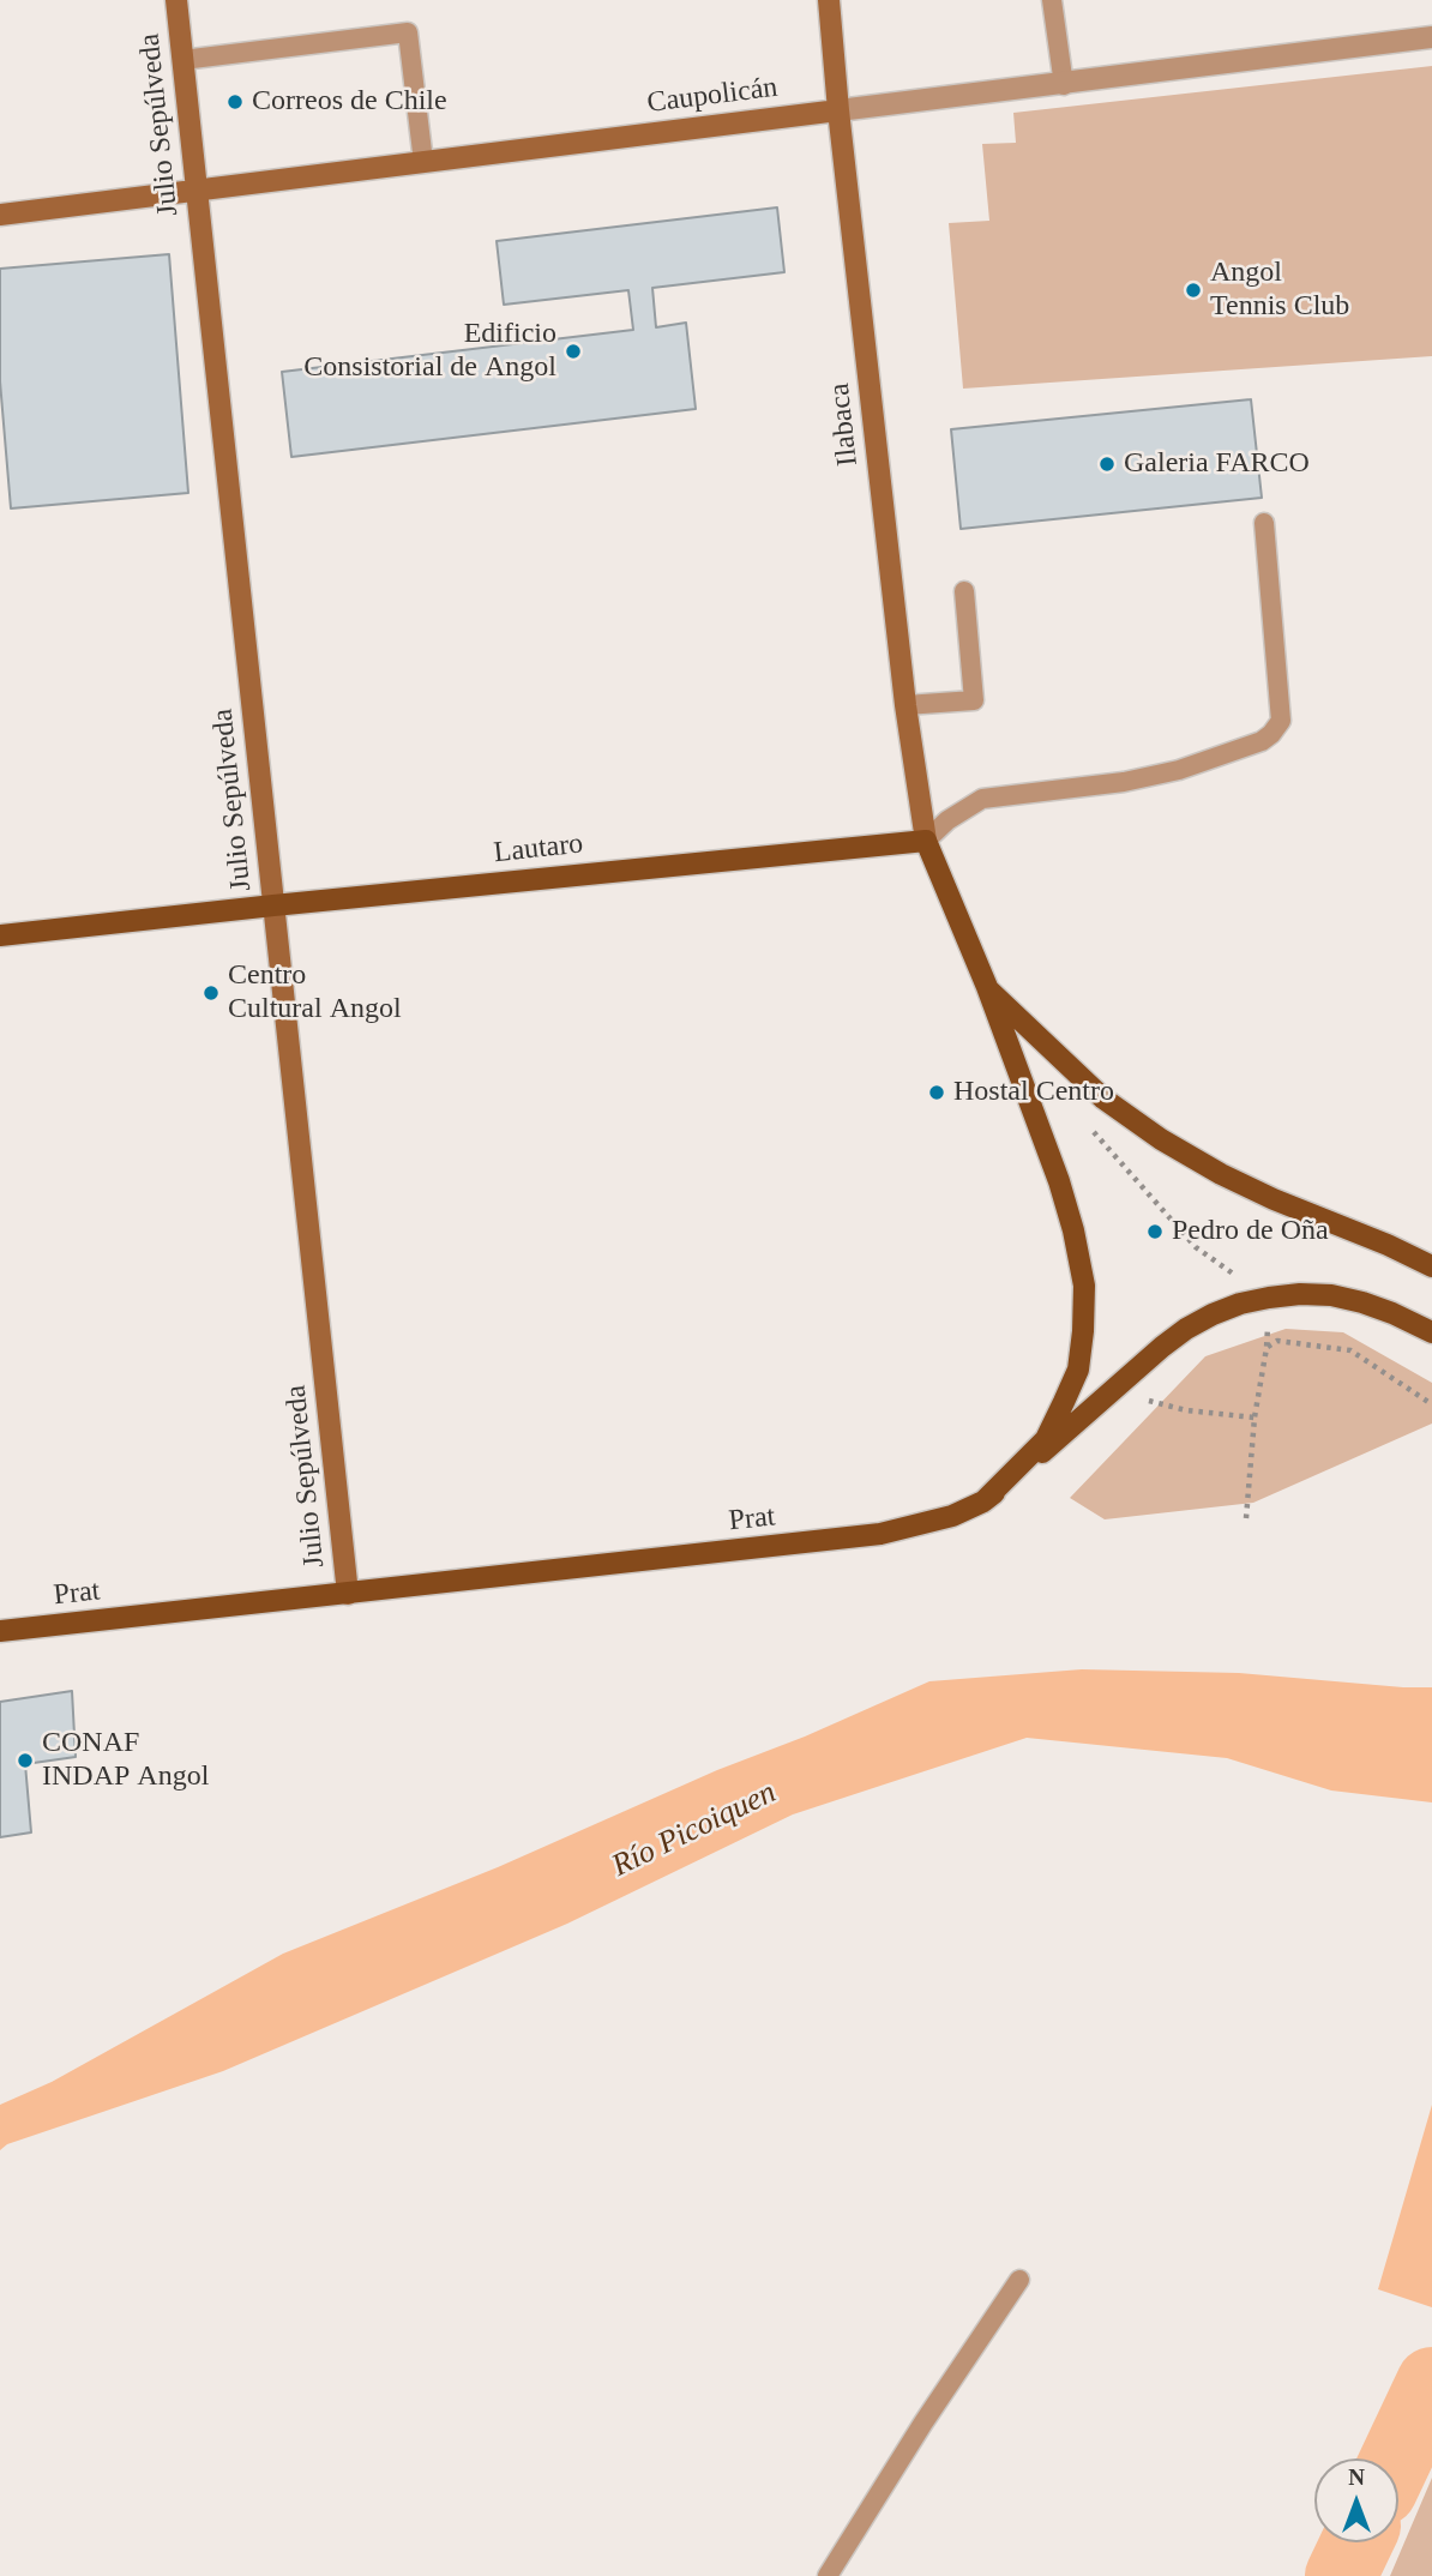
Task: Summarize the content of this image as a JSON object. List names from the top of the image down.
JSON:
{
  "streets": {
    "main road": [
      "Caupolicán",
      "Julio Sepúlveda",
      "Ilabaca",
      "Lautaro",
      "Prat"
    ]
  },
  "crossings": [
    ["Caupolicán", "Julio Sepúlveda"],
    ["Caupolicán", "Ilabaca"],
    ["Julio Sepúlveda", "Lautaro"],
    ["Julio Sepúlveda", "Prat"],
    ["Ilabaca", "Lautaro"]
  ],
  "water": ["Río Picoiquen"],
  "places": [
    "Correos de Chile",
    "Angol Tennis Club",
    "Edificio Consistorial de Angol",
    "Galeria FARCO",
    "Centro Cultural Angol",
    "Hostal Centro",
    "Pedro de Oña",
    "CONAF INDAP Angol"
  ],
  "north": "top"
}
